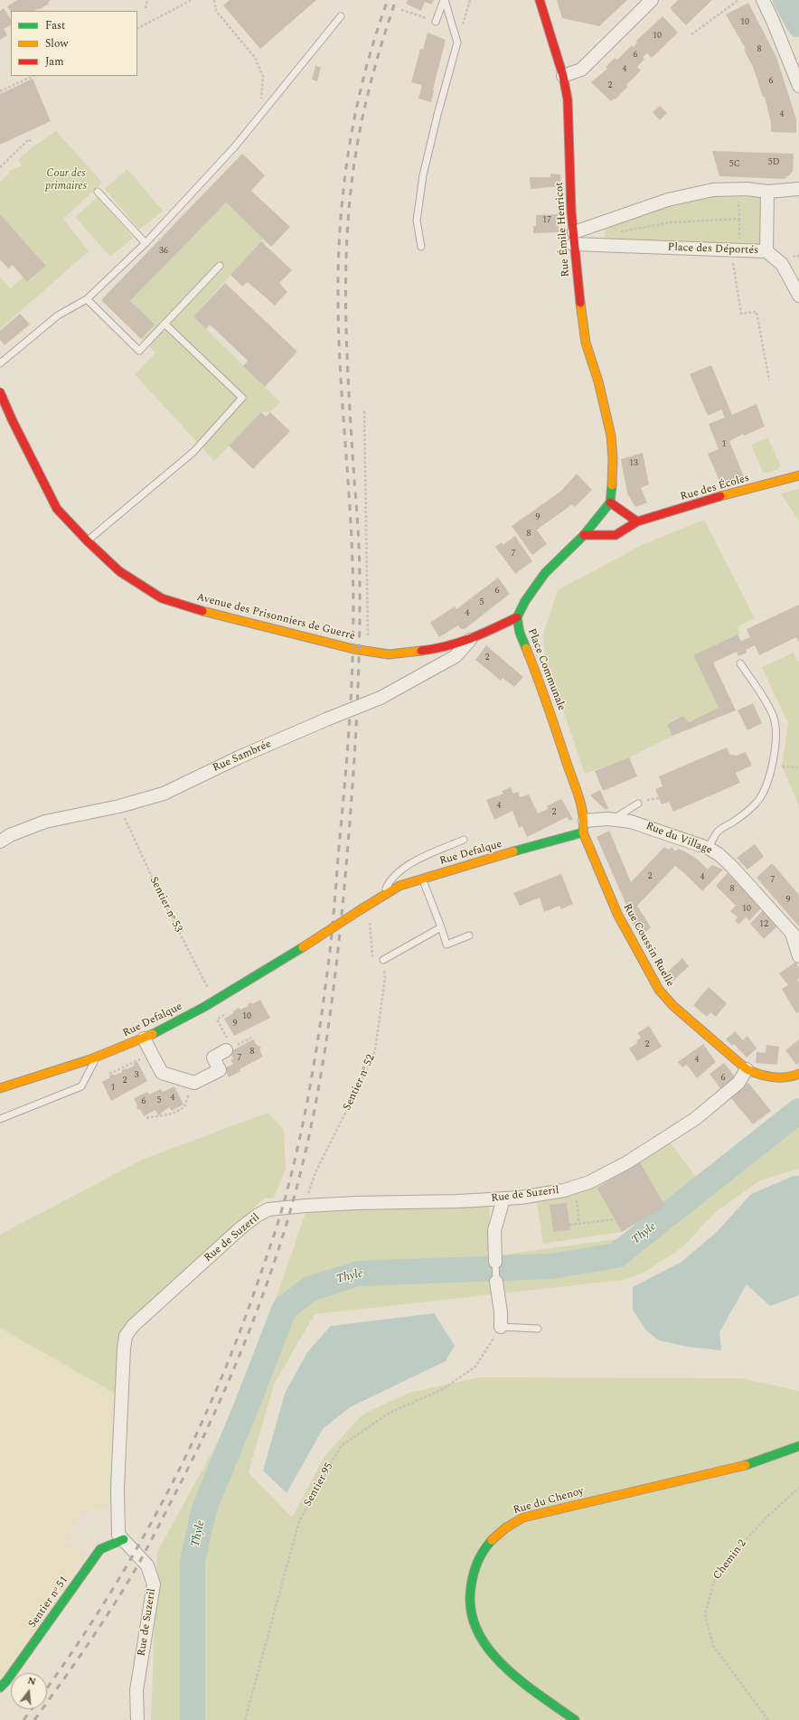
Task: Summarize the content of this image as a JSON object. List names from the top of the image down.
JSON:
{
  "streets": {
    "street": [
      "Rue Émile Henricot",
      "Place des Déportés",
      "Rue des Écoles",
      "Avenue des Prisonniers de Guerre",
      "Place Communale",
      "Rue Sambrée",
      "Rue du Village",
      "Rue Defalque",
      "Rue Coussin Ruelle",
      "Rue de Suzeril",
      "Rue du Chenoy",
      "Sentier nᵒ 51"
    ],
    "path": [
      "Sentier nᵒ 53",
      "Sentier nᵒ 52",
      "Sentier 95",
      "Chemin 2"
    ]
  },
  "crossings": [
    ["Rue Émile Henricot", "Place des Déportés"],
    ["Rue Émile Henricot", "Place Communale"],
    ["Avenue des Prisonniers de Guerre", "Place Communale"],
    ["Avenue des Prisonniers de Guerre", "Rue Sambrée"],
    ["Place Communale", "Rue du Village"],
    ["Place Communale", "Rue Defalque"],
    ["Place Communale", "Rue Coussin Ruelle"],
    ["Rue Sambrée", "Sentier nᵒ 53"],
    ["Rue du Village", "Rue Defalque"],
    ["Rue du Village", "Rue Coussin Ruelle"],
    ["Rue Defalque", "Sentier nᵒ 53"],
    ["Rue Defalque", "Rue Coussin Ruelle"],
    ["Rue Coussin Ruelle", "Rue de Suzeril"],
    ["Sentier nᵒ 52", "Rue de Suzeril"],
    ["Rue de Suzeril", "Sentier nᵒ 51"]
  ],
  "water": ["Thyle"],
  "parks": ["Cour des primaires"],
  "house_numbers": [
    "10",
    "10",
    "8",
    "6",
    "4",
    "6",
    "2",
    "4",
    "5D",
    "5C",
    "17",
    "36",
    "1",
    "13",
    "9",
    "8",
    "7",
    "6",
    "5",
    "4",
    "2",
    "4",
    "2",
    "2",
    "4",
    "7",
    "8",
    "9",
    "10",
    "12",
    "10",
    "9",
    "2",
    "8",
    "7",
    "4",
    "3",
    "6",
    "2",
    "1",
    "4",
    "5",
    "6"
  ],
  "legend": ["Fast", "Slow", "Jam"],
  "north": "top"
}
